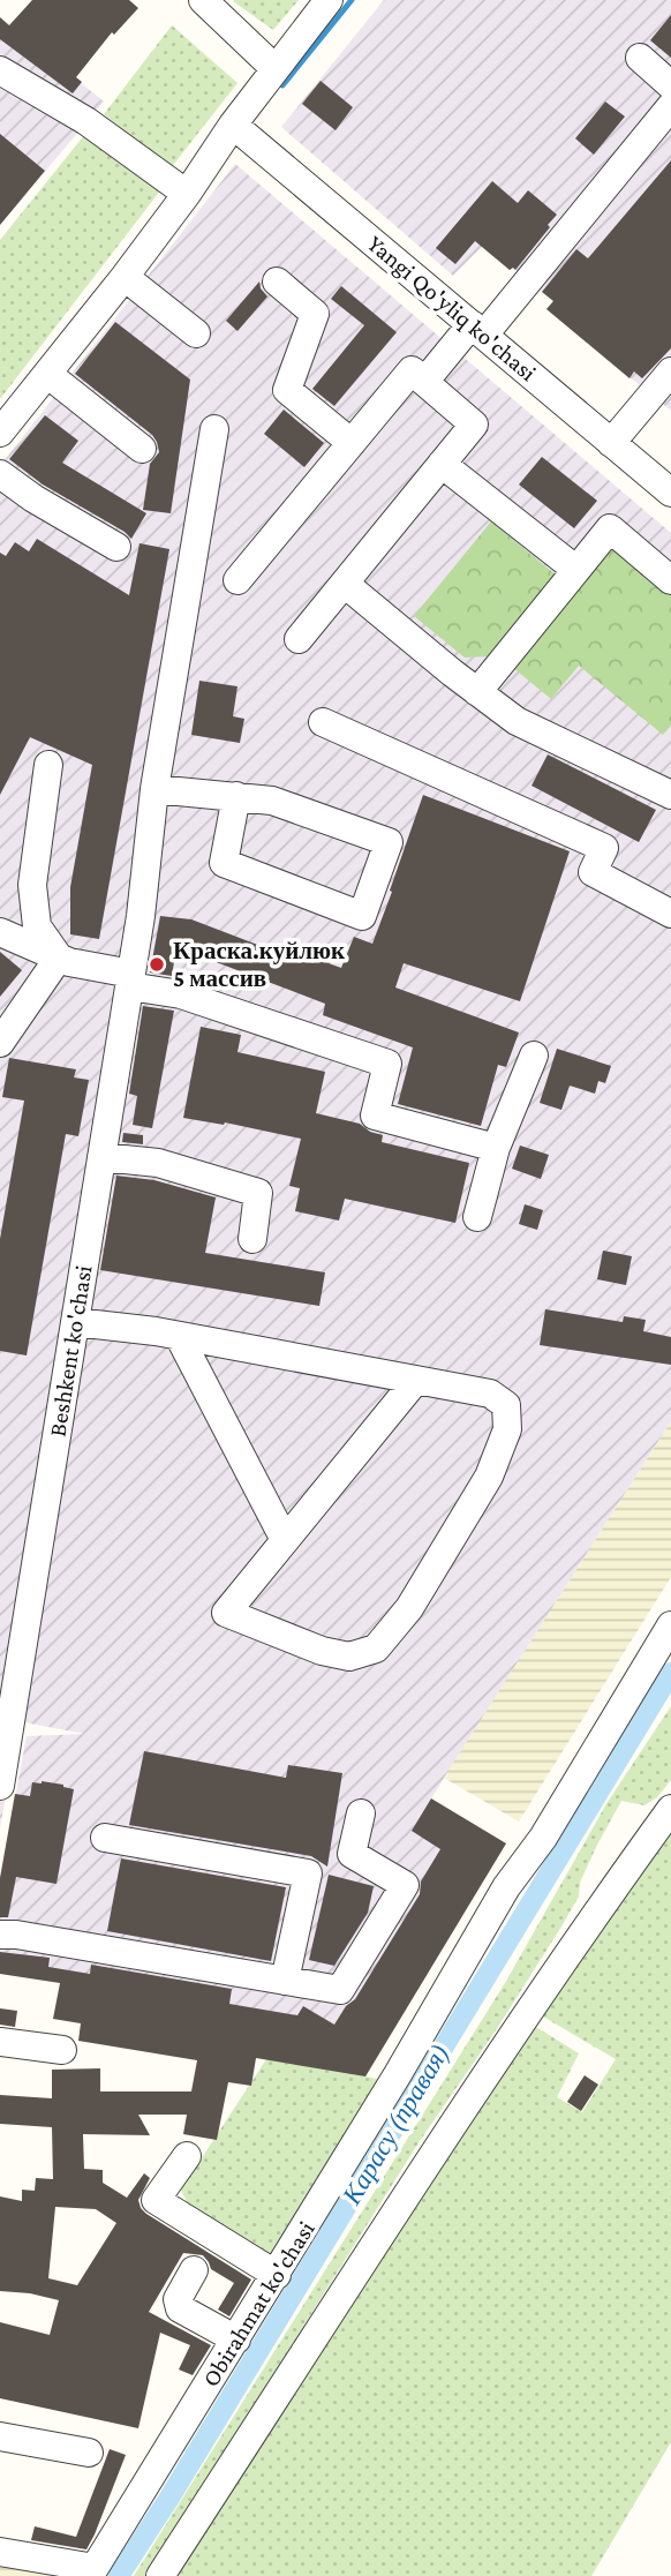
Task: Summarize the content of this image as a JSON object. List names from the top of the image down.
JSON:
{
  "streets": {
    "street": ["Yangi Qo'yliq ko'chasi", "Beshkent ko'chasi", "Obirahmat ko'chasi"]
  },
  "water": ["Карасу (правая)"],
  "places": ["Краска.куйлюк 5 массив"]
}
